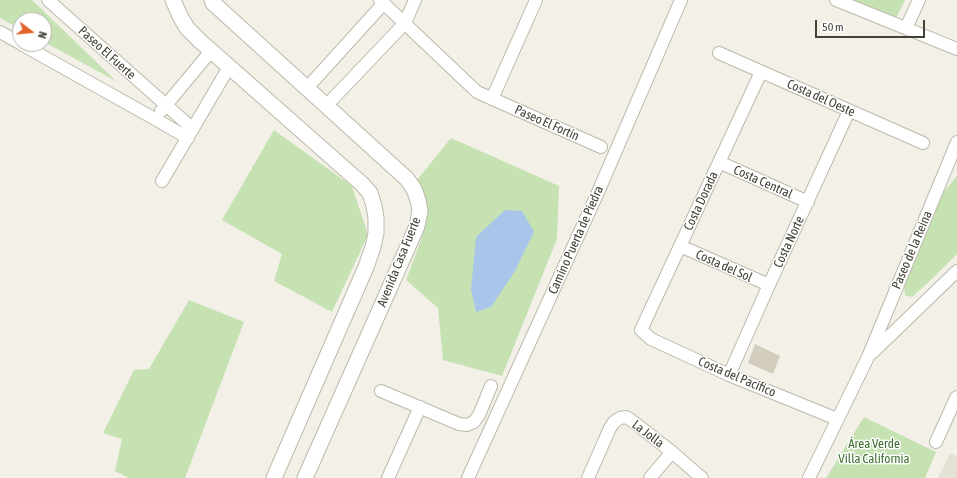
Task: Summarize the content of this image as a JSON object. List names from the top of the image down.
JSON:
{
  "streets": {
    "street": [
      "Paseo El Fuerte",
      "Costa del Oeste",
      "Paseo El Fortín",
      "Costa Central",
      "Costa Dorada",
      "Camino Puerta de Piedra",
      "Costa Norte",
      "Paseo de la Reina",
      "Avenida Casa Fuerte",
      "Costa del Sol",
      "Costa del Pacífico",
      "La Jolla"
    ]
  },
  "crossings": [
    ["Costa del Oeste", "Costa Dorada"],
    ["Costa del Oeste", "Costa Norte"],
    ["Paseo El Fortín", "Avenida Casa Fuerte"],
    ["Costa Central", "Costa Dorada"],
    ["Costa Central", "Costa Norte"],
    ["Costa Dorada", "Costa del Sol"],
    ["Costa Dorada", "Costa del Pacífico"],
    ["Costa Norte", "Costa del Sol"],
    ["Costa Norte", "Costa del Pacífico"],
    ["Paseo de la Reina", "Costa del Pacífico"]
  ],
  "parks": ["Área Verde Villa California"],
  "scale_bar": "50 m",
  "north": "right"
}
